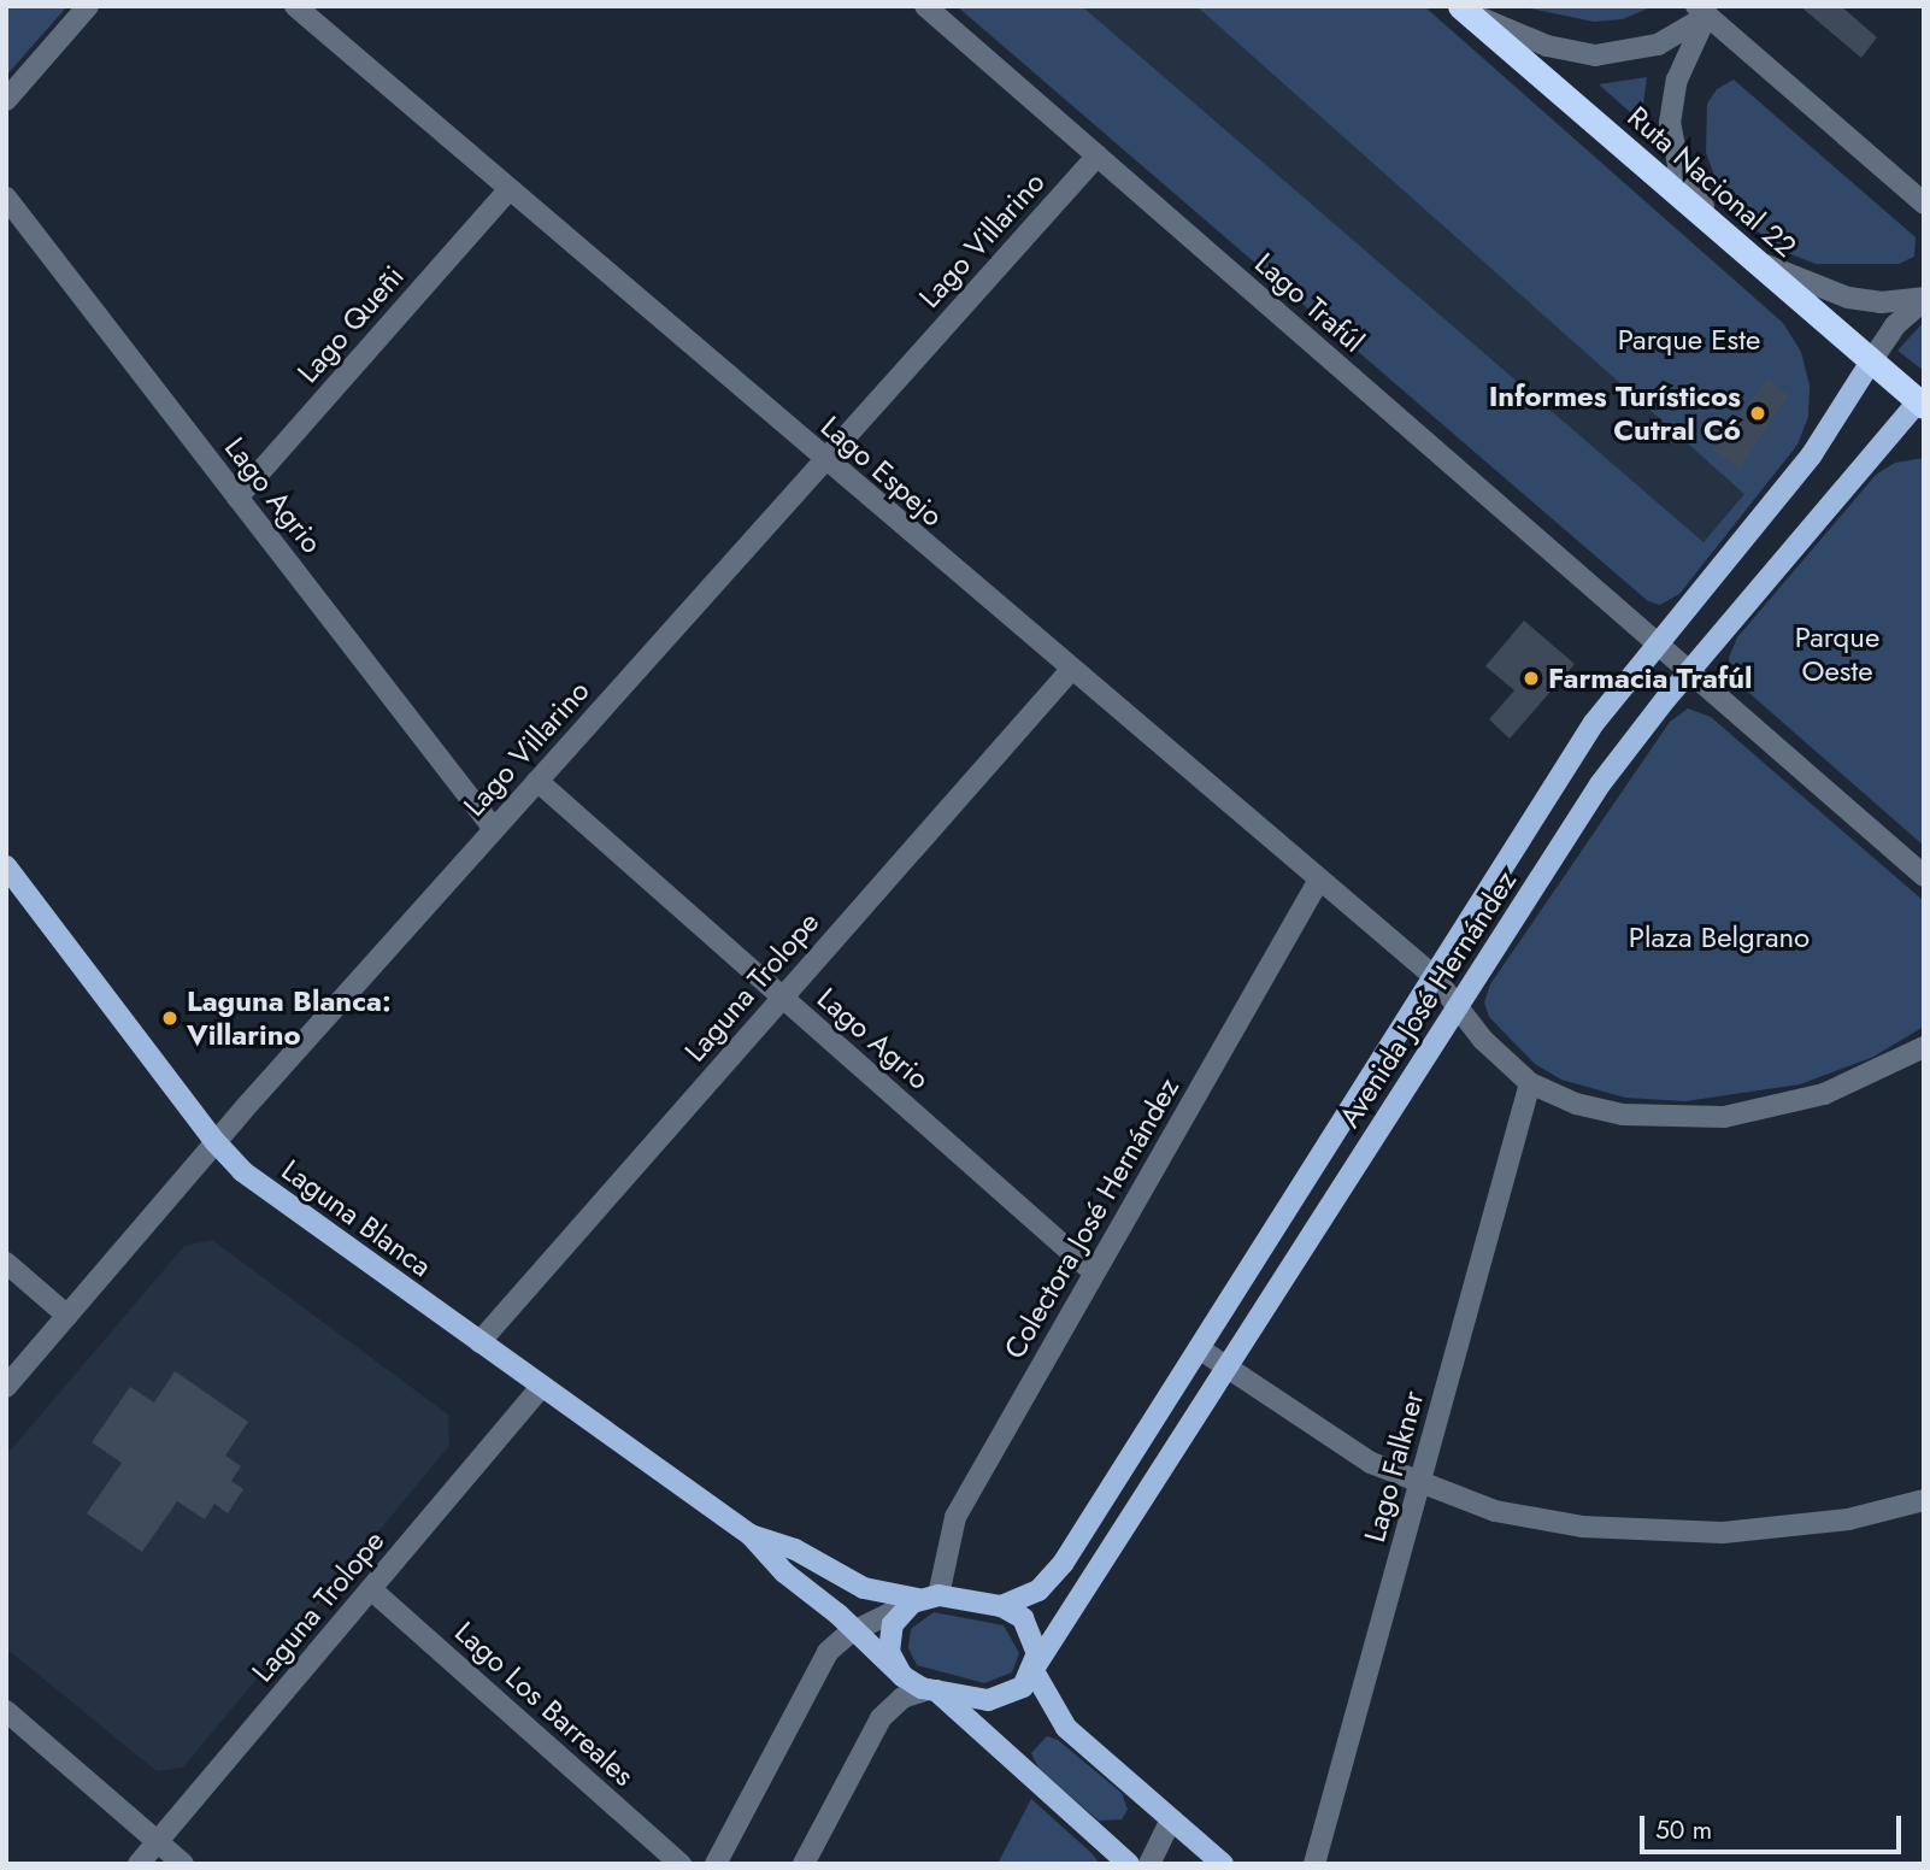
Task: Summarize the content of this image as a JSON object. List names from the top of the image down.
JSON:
{
  "streets": {
    "highway": ["Ruta Nacional 22"],
    "main road": ["Avenida José Hernández", "Laguna Blanca"],
    "street": [
      "Lago Villarino",
      "Lago Trafúl",
      "Lago Queñi",
      "Lago Espejo",
      "Lago Agrio",
      "Laguna Trolope",
      "Colectora José Hernández",
      "Lago Falkner",
      "Lago Los Barreales"
    ]
  },
  "crossings": [
    ["Ruta Nacional 22", "Avenida José Hernández"],
    ["Lago Villarino", "Lago Trafúl"],
    ["Lago Villarino", "Lago Espejo"],
    ["Lago Villarino", "Lago Agrio"],
    ["Lago Villarino", "Laguna Blanca"],
    ["Lago Trafúl", "Avenida José Hernández"],
    ["Lago Queñi", "Lago Espejo"],
    ["Lago Queñi", "Lago Agrio"],
    ["Lago Espejo", "Laguna Trolope"],
    ["Lago Espejo", "Avenida José Hernández"],
    ["Lago Espejo", "Colectora José Hernández"],
    ["Lago Espejo", "Lago Falkner"],
    ["Lago Agrio", "Laguna Trolope"],
    ["Lago Agrio", "Colectora José Hernández"],
    ["Laguna Trolope", "Laguna Blanca"],
    ["Laguna Trolope", "Lago Los Barreales"],
    ["Avenida José Hernández", "Laguna Blanca"],
    ["Avenida José Hernández", "Colectora José Hernández"],
    ["Laguna Blanca", "Colectora José Hernández"]
  ],
  "parks": ["Parque Este", "Parque Oeste", "Plaza Belgrano"],
  "places": ["Informes Turísticos Cutral Có", "Farmacia Trafúl", "Laguna Blanca: Villarino"],
  "scale_bar": "50 m"
}
